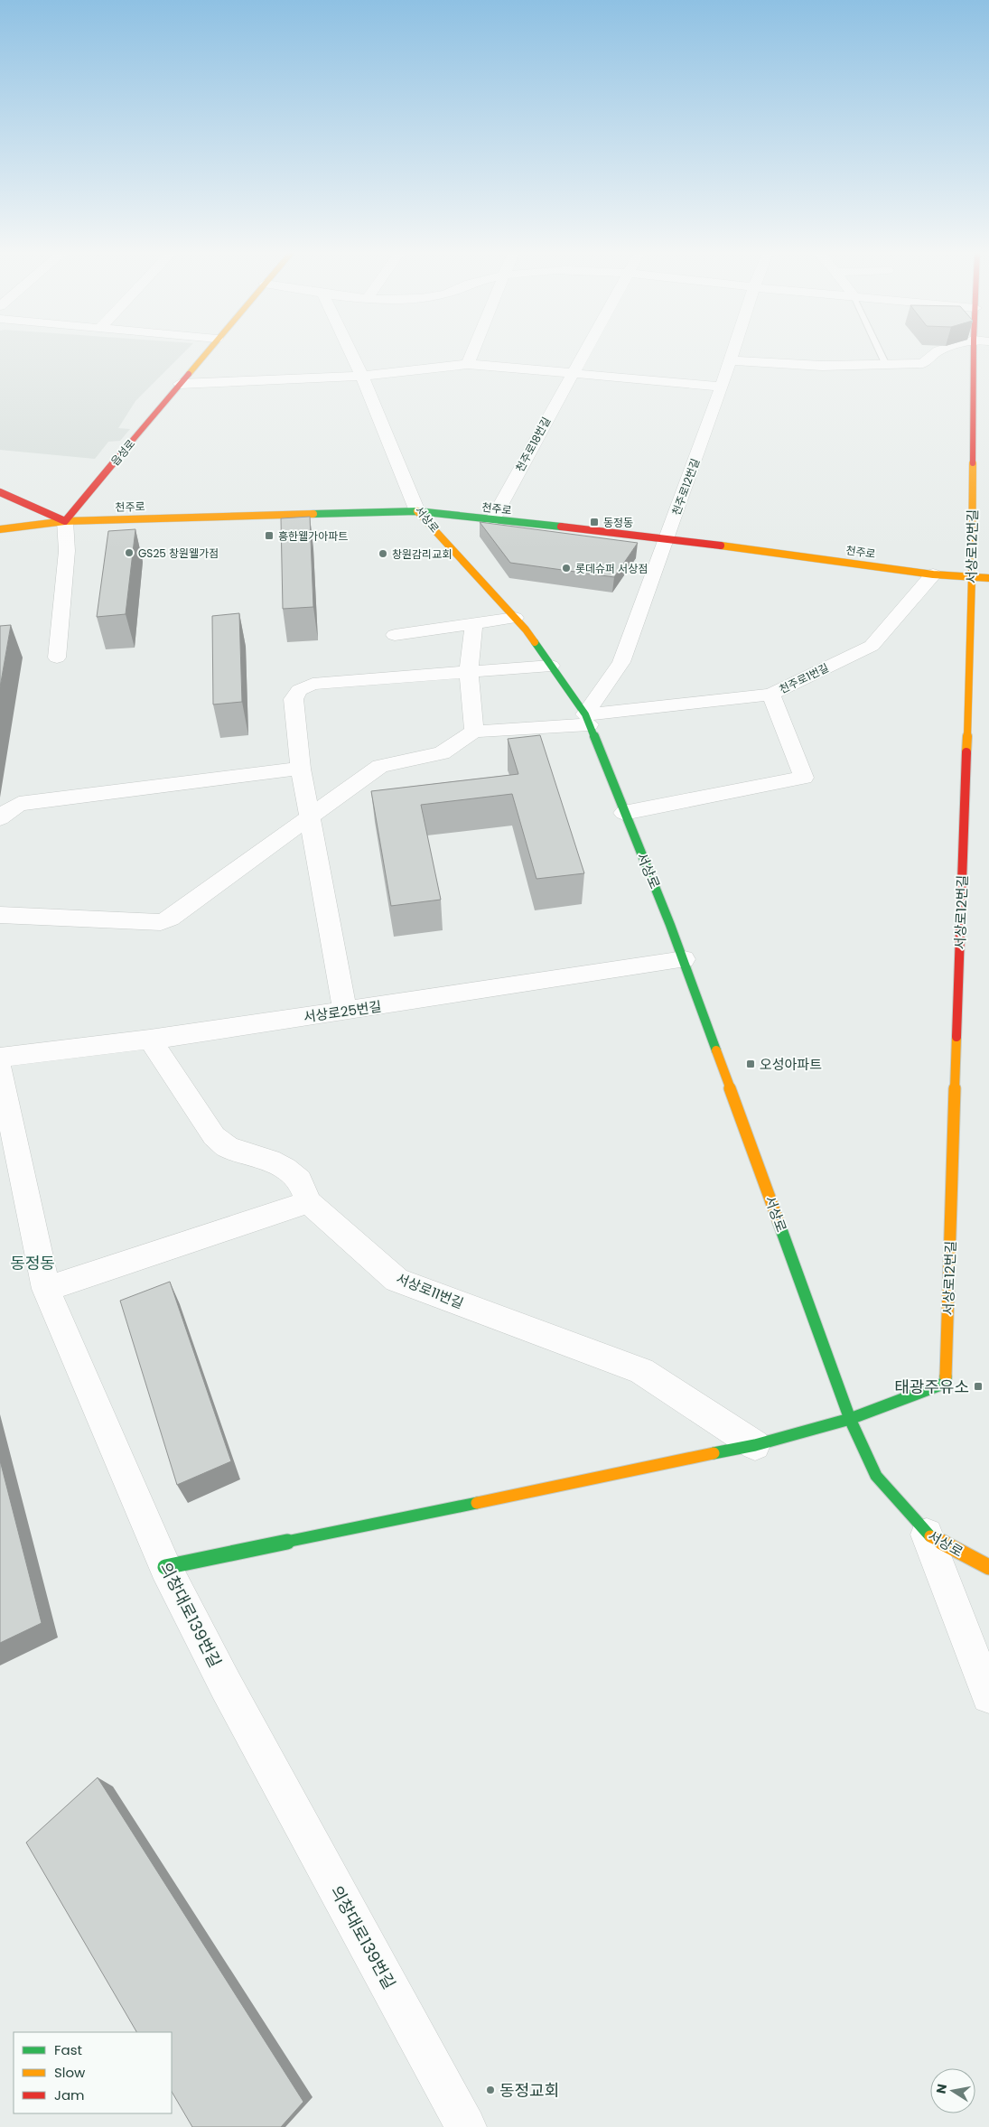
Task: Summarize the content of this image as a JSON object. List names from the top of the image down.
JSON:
{
  "streets": {
    "street": [
      "천주로18번길",
      "읍성로",
      "천주로12번길",
      "천주로",
      "서상로",
      "서상로12번길",
      "천주로1번길",
      "서상로25번길",
      "서상로11번길",
      "의창대로139번길"
    ]
  },
  "crossings": [
    ["천주로18번길", "천주로"],
    ["읍성로", "천주로"],
    ["천주로12번길", "천주로"],
    ["천주로12번길", "서상로"],
    ["천주로12번길", "천주로1번길"],
    ["천주로", "서상로"],
    ["천주로", "서상로12번길"],
    ["천주로", "천주로1번길"],
    ["서상로", "서상로12번길"],
    ["서상로", "천주로1번길"],
    ["서상로", "서상로25번길"],
    ["서상로25번길", "서상로11번길"]
  ],
  "districts": ["동정동"],
  "places": {
    "transit": [
      "동정동",
      "흥한웰가아파트",
      "오성아파트",
      "태광주유소"
    ],
    "other": [
      "GS25 창원웰가점",
      "창원감리교회",
      "롯데슈퍼 서상점",
      "동정교회"
    ]
  },
  "legend": ["Fast", "Slow", "Jam"],
  "north": "left"
}
